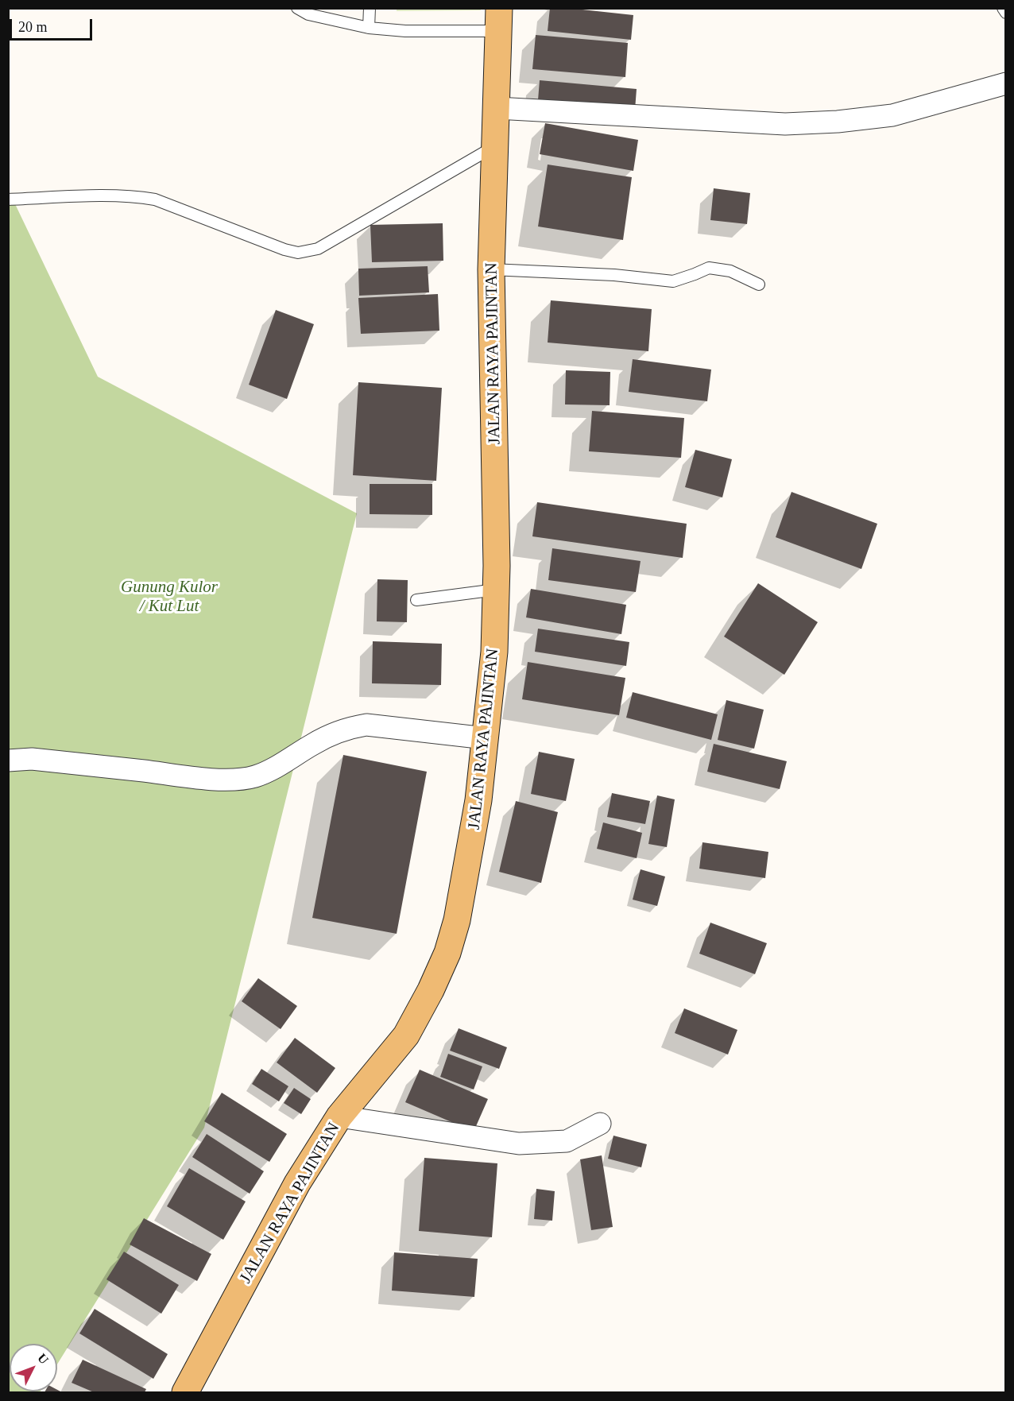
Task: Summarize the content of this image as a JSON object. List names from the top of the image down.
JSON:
{
  "streets": {
    "main road": ["JALAN RAYA PAJINTAN"]
  },
  "parks": ["Gunung Kulor / Kut Lut"],
  "scale_bar": "20 m",
  "north": "top right"
}
